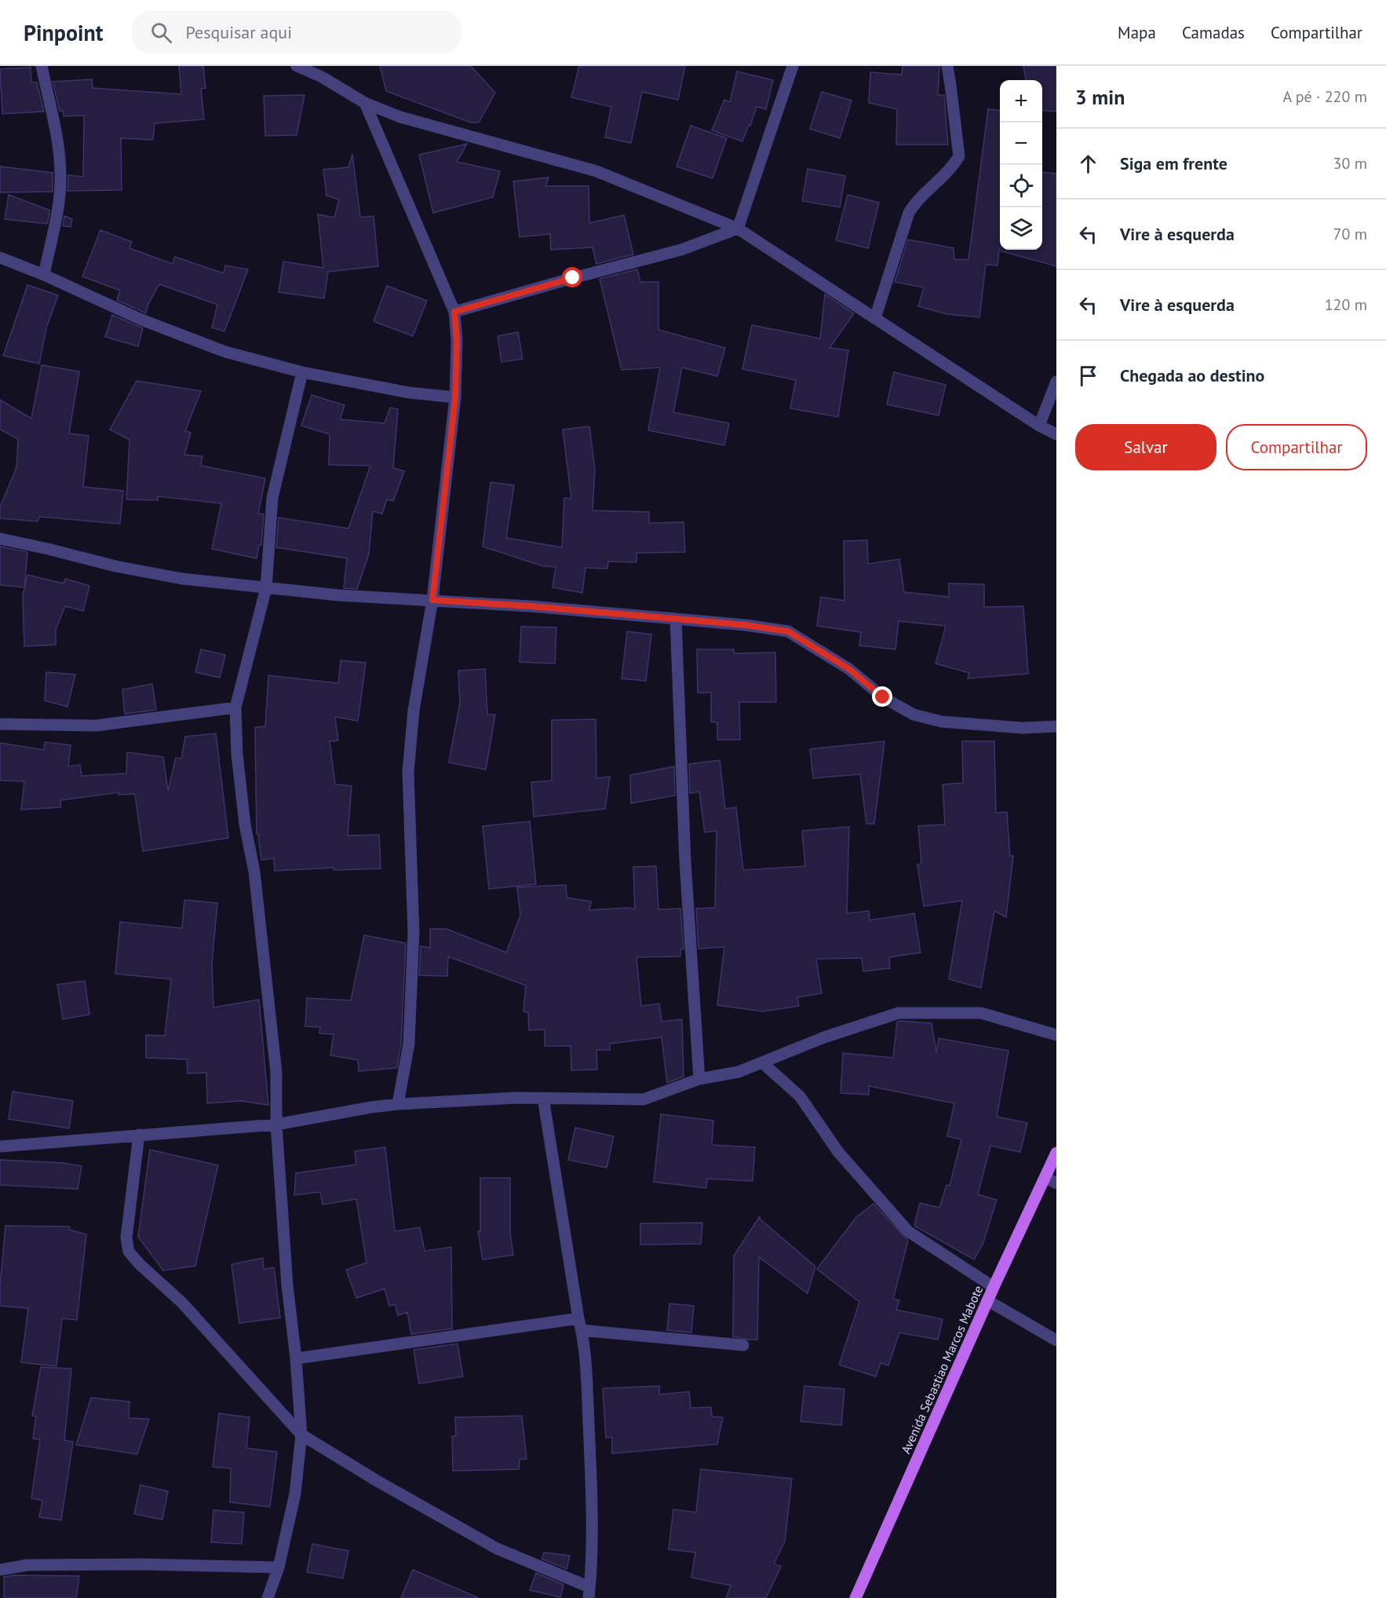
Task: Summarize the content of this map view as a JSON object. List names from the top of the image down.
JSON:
{
  "streets": {
    "main road": ["Avenida Sebastiao Marcos Mabote"]
  },
  "page": {
    "header": "Pinpoint",
    "search": "Pesquisar aqui",
    "nav": ["Mapa", "Camadas", "Compartilhar"],
    "heading": ["3 min", "A pé · 220 m"],
    "map_buttons": ["+", "−"],
    "list": [
      ["Siga em frente", "30 m"],
      ["Vire à esquerda", "70 m"],
      ["Vire à esquerda", "120 m"],
      "Chegada ao destino"
    ],
    "buttons": ["Salvar", "Compartilhar"]
  }
}
